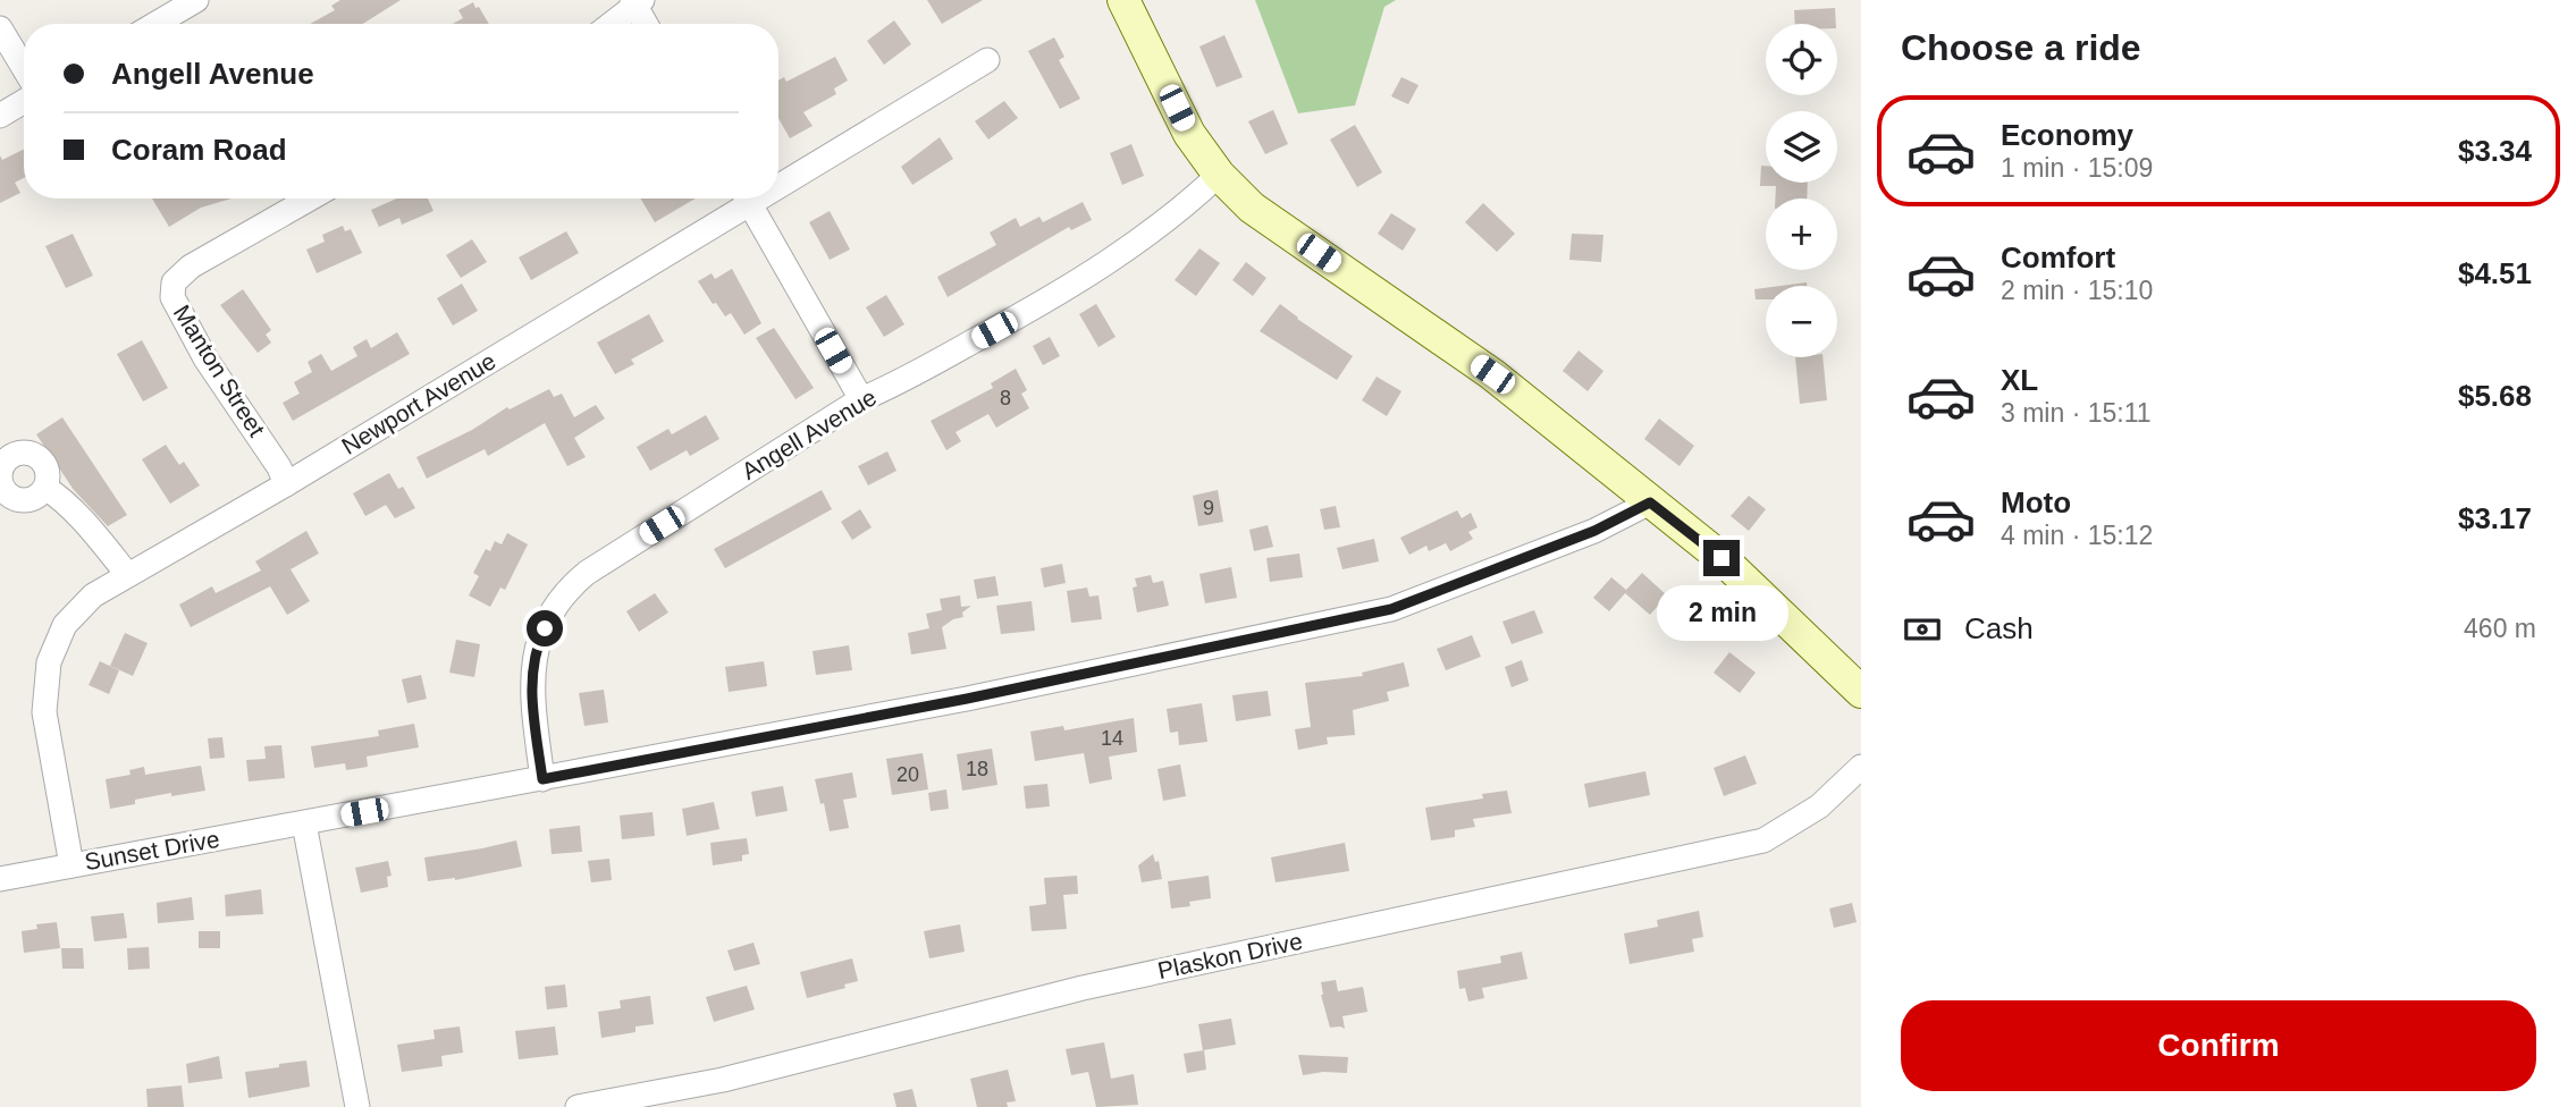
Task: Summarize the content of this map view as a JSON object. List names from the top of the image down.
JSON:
{
  "streets": {
    "street": [
      "Manton Street",
      "Newport Avenue",
      "Angell Avenue",
      "Sunset Drive",
      "Plaskon Drive"
    ]
  },
  "crossings": [
    ["Manton Street", "Newport Avenue"],
    ["Newport Avenue", "Sunset Drive"],
    ["Angell Avenue", "Sunset Drive"]
  ],
  "house_numbers": [
    "8",
    "9",
    "14",
    "18",
    "20"
  ],
  "page": {
    "heading": "Choose a ride",
    "map_buttons": ["+", "−"],
    "banner": ["Angell Avenue", "Coram Road"],
    "list": [
      {
        "name": "Economy",
        "note": "1 min · 15:09",
        "value": "$3.34"
      },
      {
        "name": "Comfort",
        "note": "2 min · 15:10",
        "value": "$4.51"
      },
      {
        "name": "XL",
        "note": "3 min · 15:11",
        "value": "$5.68"
      },
      {
        "name": "Moto",
        "note": "4 min · 15:12",
        "value": "$3.17"
      }
    ],
    "bubble": "2 min",
    "pay": ["Cash", "460 m"],
    "buttons": "Confirm"
  }
}
